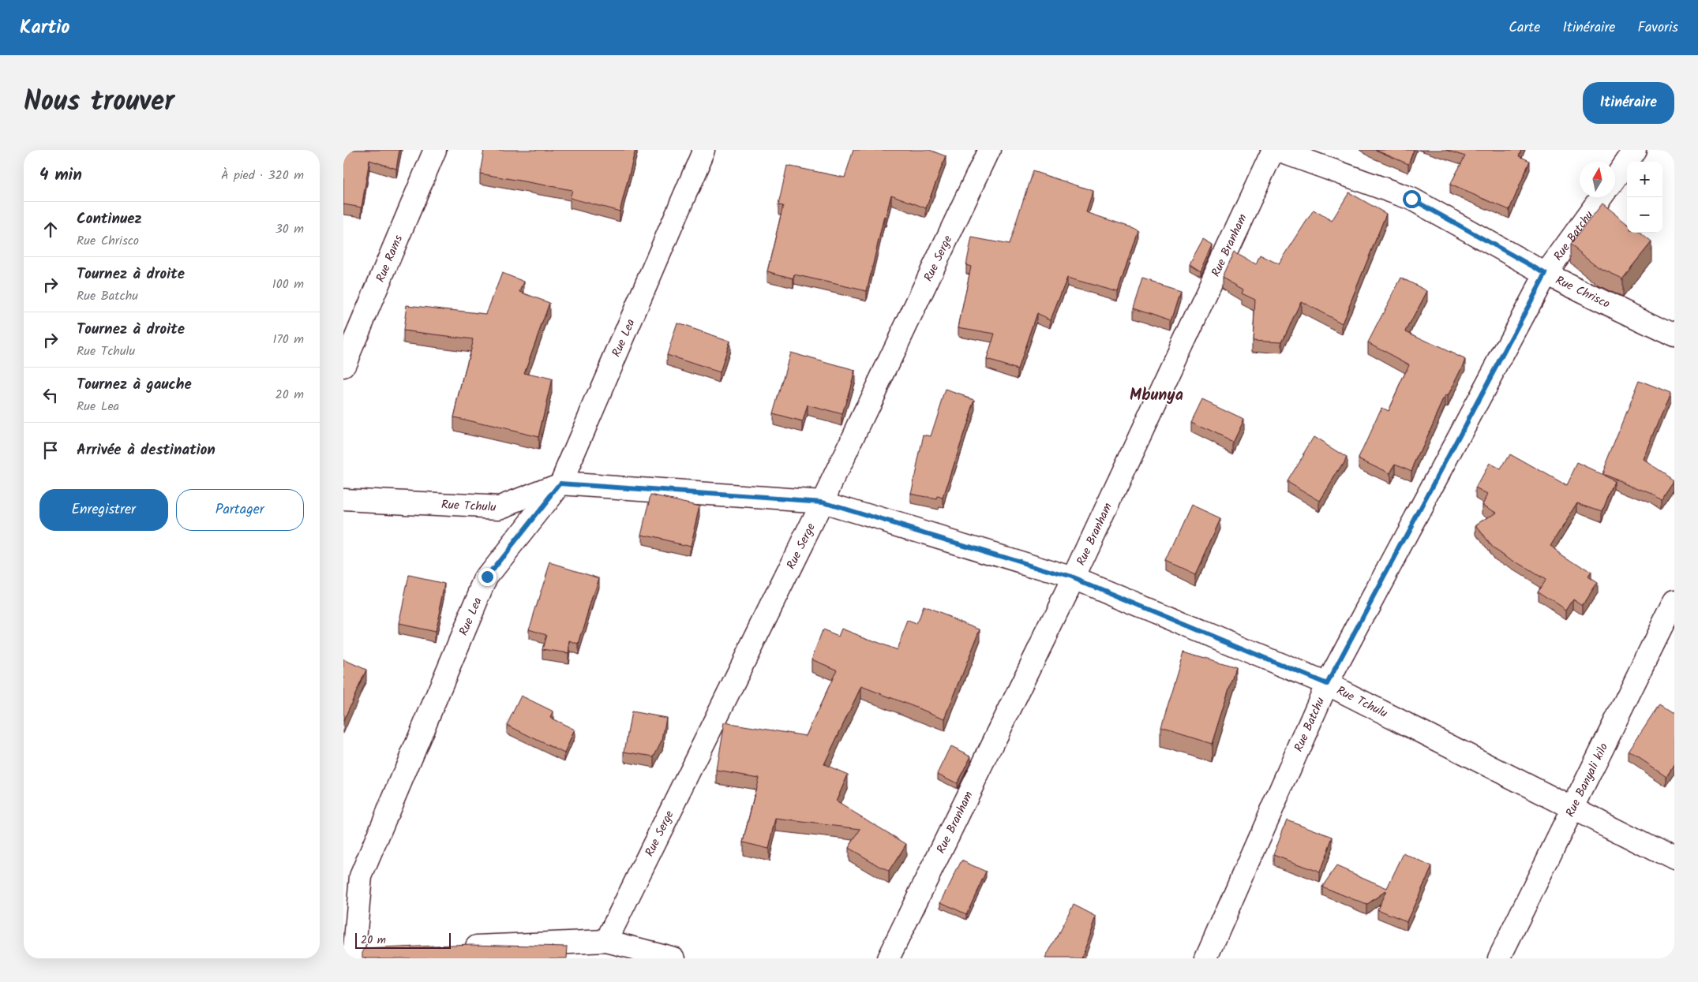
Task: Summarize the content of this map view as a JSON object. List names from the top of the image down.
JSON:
{
  "streets": {
    "street": [
      "Rue Batchu",
      "Rue Branham",
      "Rue Serge",
      "Rue Rams",
      "Rue Chrisco",
      "Rue Lea",
      "Rue Tchulu",
      "Rue Banyali kilo"
    ]
  },
  "crossings": [
    ["Rue Batchu", "Rue Chrisco"],
    ["Rue Batchu", "Rue Tchulu"],
    ["Rue Branham", "Rue Chrisco"],
    ["Rue Branham", "Rue Tchulu"],
    ["Rue Serge", "Rue Tchulu"],
    ["Rue Lea", "Rue Tchulu"],
    ["Rue Tchulu", "Rue Banyali kilo"]
  ],
  "districts": ["Mbunya"],
  "scale_bar": "20 m",
  "north": "top",
  "page": {
    "header": "Kartio",
    "nav": ["Carte", "Itinéraire", "Favoris"],
    "title": "Nous trouver",
    "buttons": [
      "Itinéraire",
      ["Enregistrer", "Partager"]
    ],
    "heading": ["4 min", "À pied · 320 m"],
    "map_buttons": ["+", "−"],
    "list": [
      ["Continuez", "Rue Chrisco", "30 m"],
      ["Tournez à droite", "Rue Batchu", "100 m"],
      ["Tournez à droite", "Rue Tchulu", "170 m"],
      ["Tournez à gauche", "Rue Lea", "20 m"],
      "Arrivée à destination"
    ],
    "scale": "20 m"
  }
}
